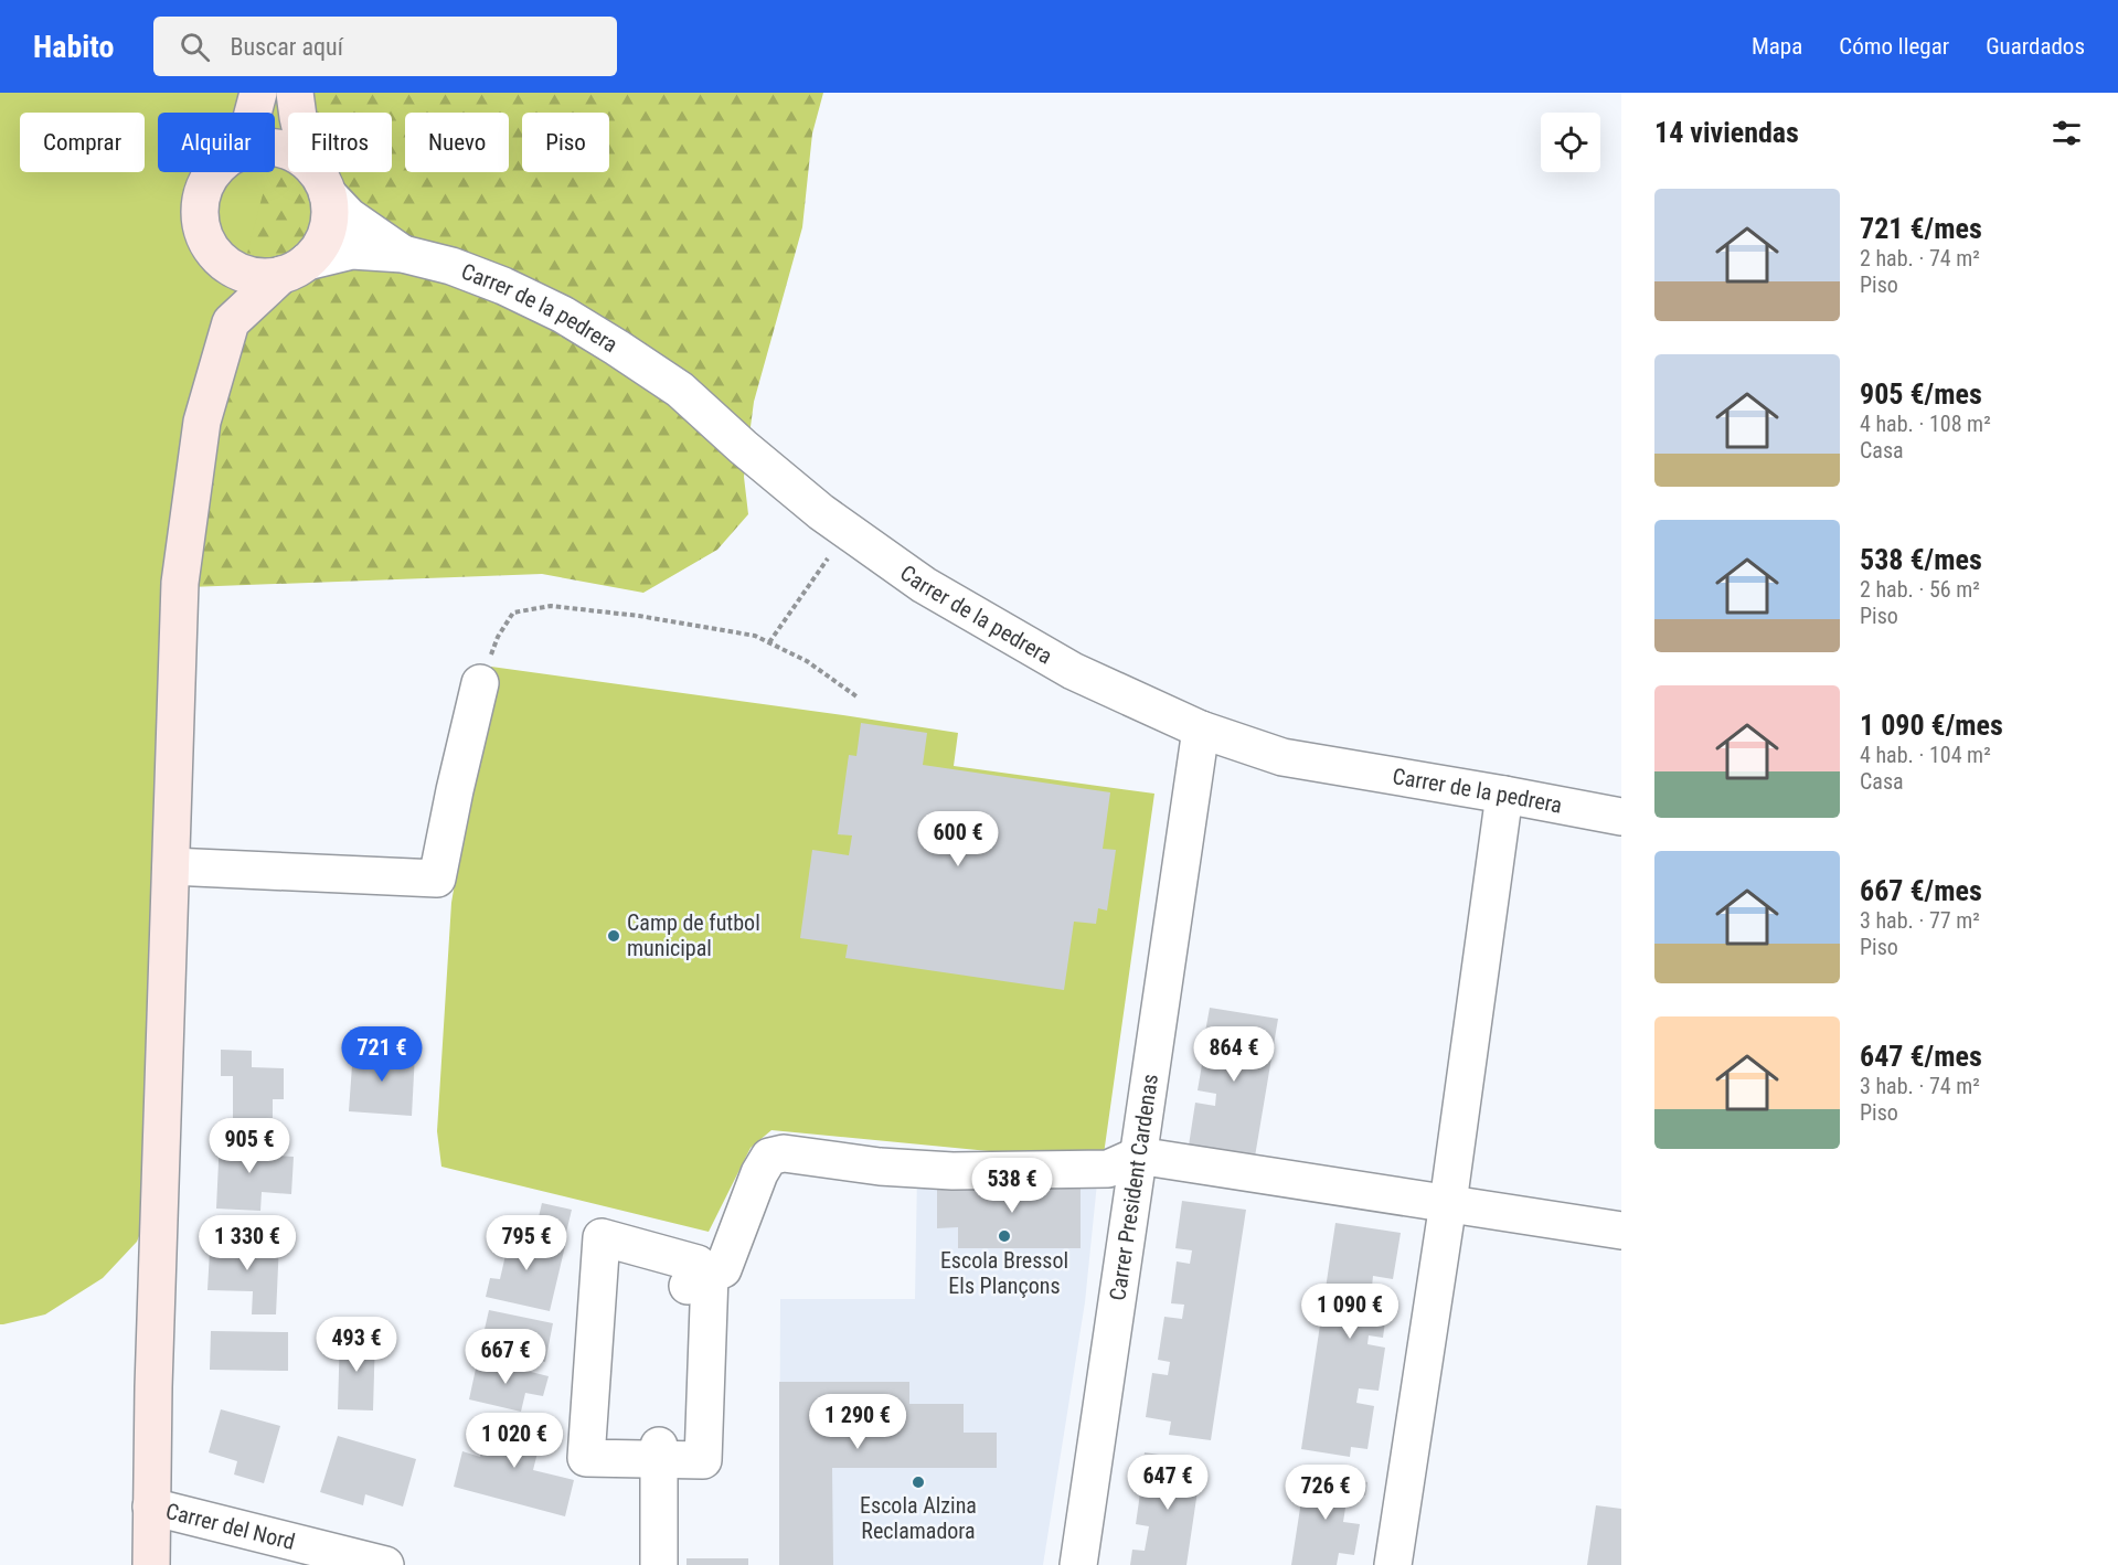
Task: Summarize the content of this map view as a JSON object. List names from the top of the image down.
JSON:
{
  "streets": {
    "street": ["Carrer de la pedrera", "Carrer President Cardenas", "Carrer del Nord"]
  },
  "crossings": [
    ["Carrer de la pedrera", "Carrer President Cardenas"]
  ],
  "places": ["Camp de futbol municipal", "Escola Bressol Els Plançons", "Escola Alzina Reclamadora"],
  "page": {
    "header": "Habito",
    "search": "Buscar aquí",
    "nav": ["Mapa", "Cómo llegar", "Guardados"],
    "heading": "14 viviendas",
    "chip": [
      "Comprar",
      "Alquilar",
      "Filtros",
      "Nuevo",
      "Piso"
    ],
    "list": [
      {
        "name": "721 €/mes",
        "note": "2 hab. · 74 m² · Piso"
      },
      {
        "name": "905 €/mes",
        "note": "4 hab. · 108 m² · Casa"
      },
      {
        "name": "538 €/mes",
        "note": "2 hab. · 56 m² · Piso"
      },
      {
        "name": "1 090 €/mes",
        "note": "4 hab. · 104 m² · Casa"
      },
      {
        "name": "667 €/mes",
        "note": "3 hab. · 77 m² · Piso"
      },
      {
        "name": "647 €/mes",
        "note": "3 hab. · 74 m² · Piso"
      }
    ],
    "price": [
      "600 €",
      "721 €",
      "864 €",
      "905 €",
      "538 €",
      "1 330 €",
      "795 €",
      "1 090 €",
      "493 €",
      "667 €",
      "1 290 €",
      "1 020 €",
      "647 €",
      "726 €"
    ]
  }
}
